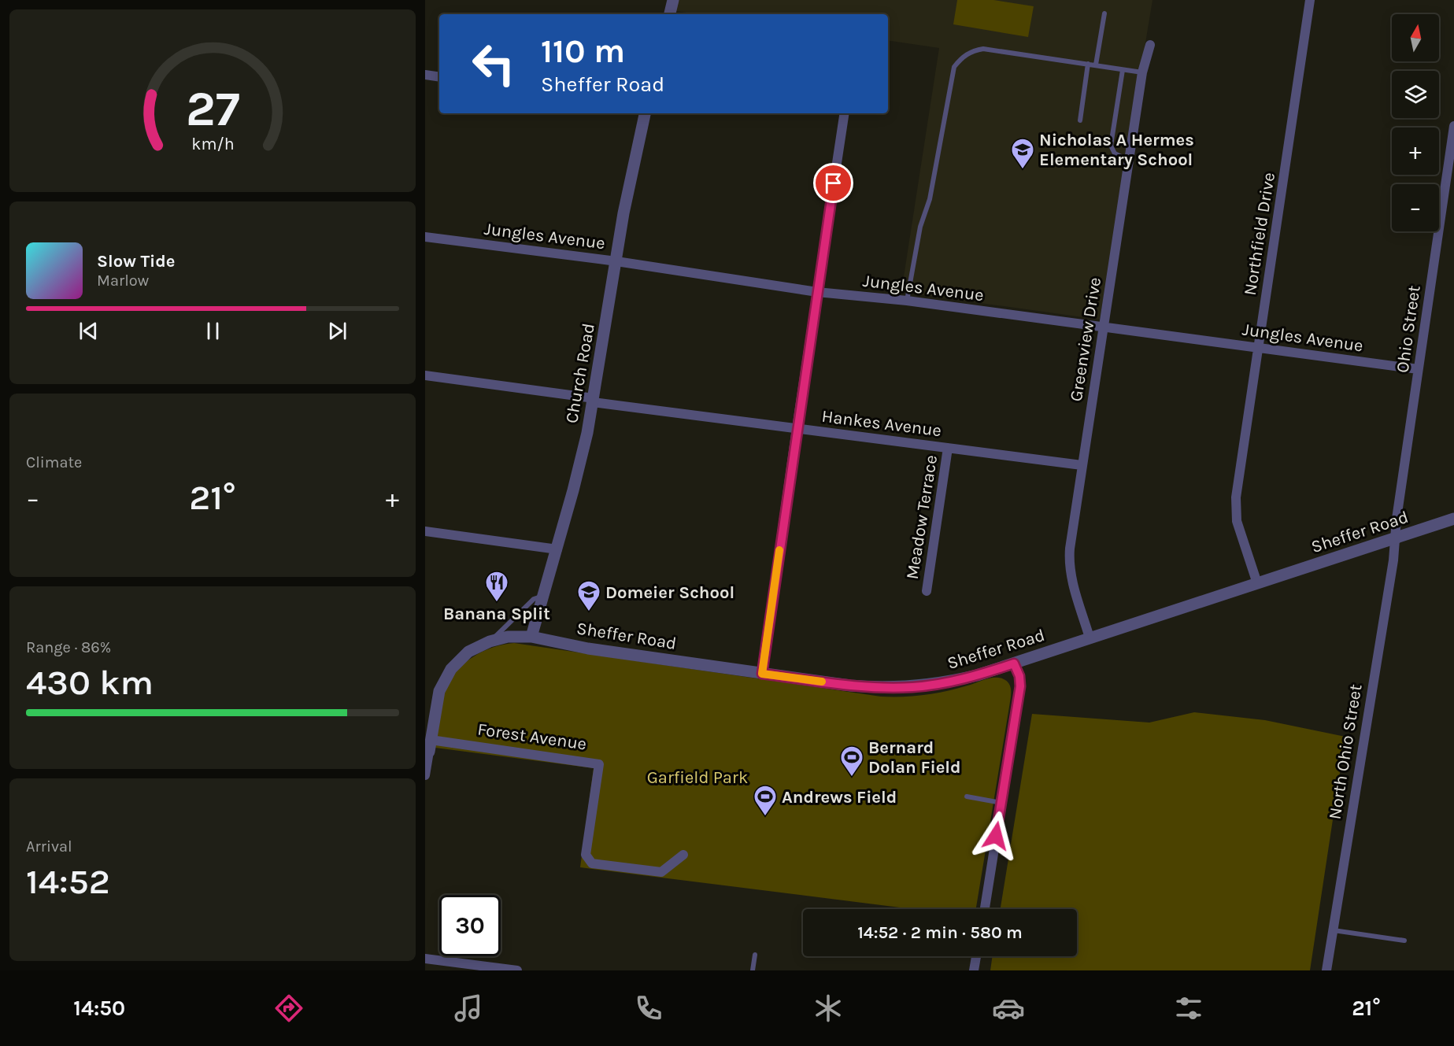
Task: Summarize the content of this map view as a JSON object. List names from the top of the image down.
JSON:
{
  "streets": {
    "street": [
      "Northfield Drive",
      "Jungles Avenue",
      "Ohio Street",
      "Greenview Drive",
      "Church Road",
      "Hankes Avenue",
      "Meadow Terrace",
      "Sheffer Road",
      "Forest Avenue",
      "North Ohio Street"
    ]
  },
  "crossings": [
    ["Northfield Drive", "Jungles Avenue"],
    ["Northfield Drive", "Sheffer Road"],
    ["Jungles Avenue", "Ohio Street"],
    ["Jungles Avenue", "Greenview Drive"],
    ["Jungles Avenue", "Church Road"],
    ["Ohio Street", "Sheffer Road"],
    ["Ohio Street", "North Ohio Street"],
    ["Greenview Drive", "Hankes Avenue"],
    ["Greenview Drive", "Sheffer Road"],
    ["Church Road", "Hankes Avenue"],
    ["Church Road", "Sheffer Road"],
    ["Hankes Avenue", "Meadow Terrace"],
    ["Sheffer Road", "Forest Avenue"],
    ["Sheffer Road", "North Ohio Street"]
  ],
  "parks": ["Garfield Park"],
  "places": {
    "school or university": ["Nicholas A Hermes Elementary School", "Domeier School"],
    "restaurant": ["Banana Split"],
    "sports": ["Bernard Dolan Field", "Andrews Field"]
  },
  "north": "top",
  "page": {
    "map_buttons": ["+", "−"],
    "turn": ["110 m", "Sheffer Road"],
    "song": ["Slow Tide", "Marlow"],
    "tile": [
      "Climate",
      ["Range · 86%", "430 km"],
      ["Arrival", "14:52"]
    ],
    "heat": ["−", "21°", "+"],
    "limit": "30",
    "trip": "14:52 · 2 min · 580 m",
    "tabs": ["14:50", "21°"],
    "gauge": ["27", "km/h"]
  }
}
